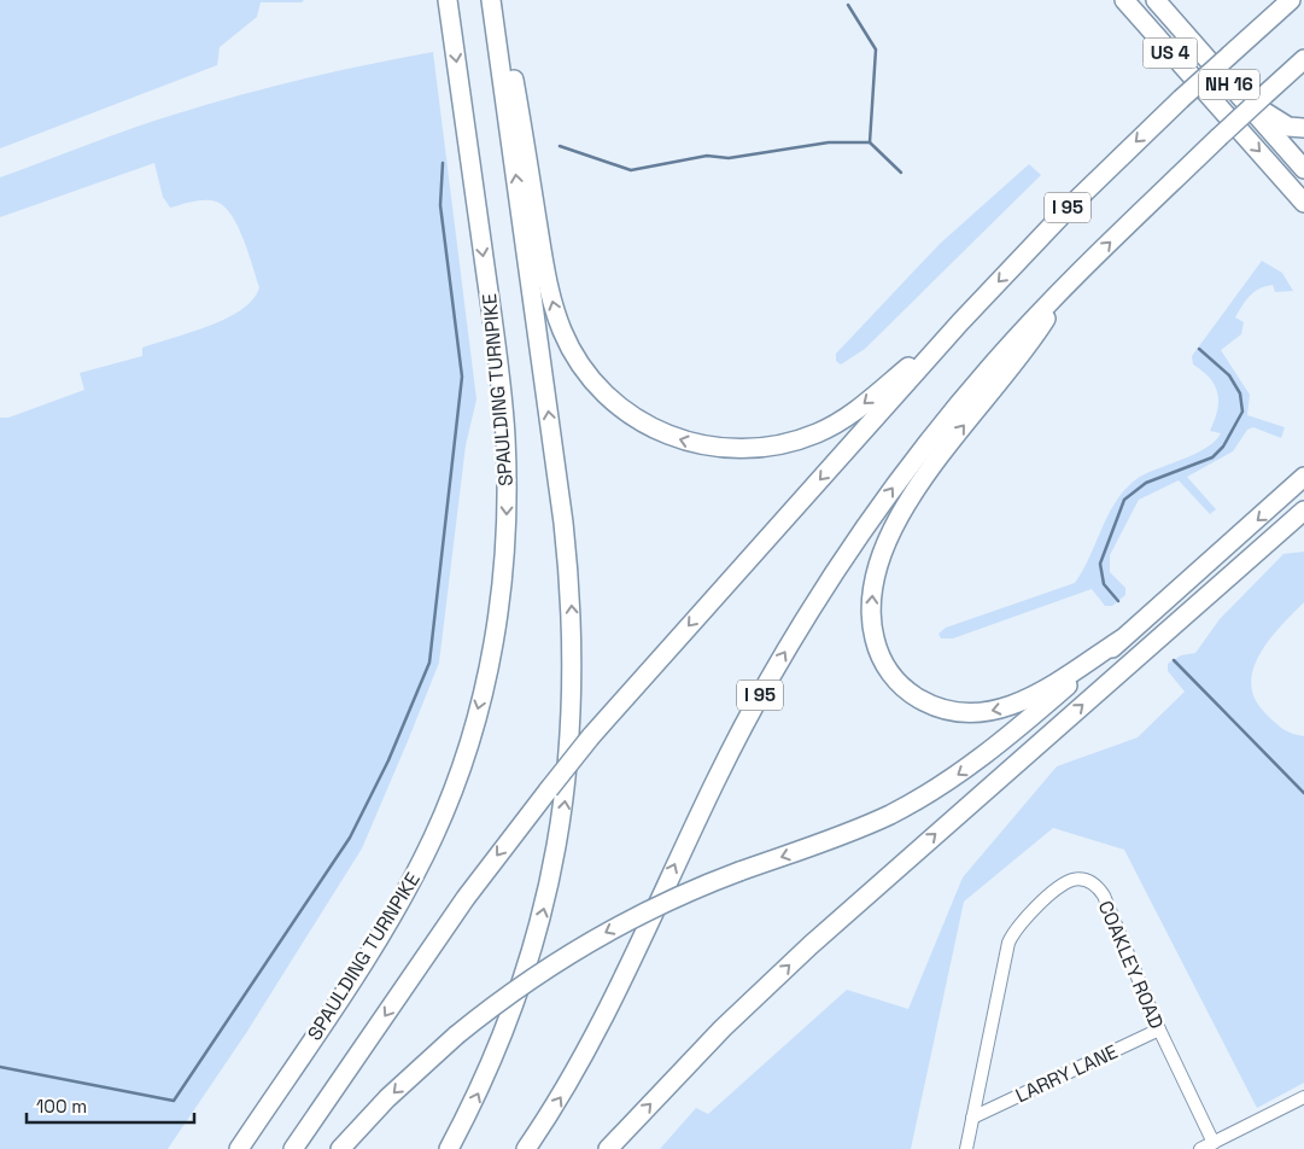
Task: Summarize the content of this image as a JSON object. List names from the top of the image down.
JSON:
{
  "streets": {
    "highway": [
      "US 4",
      "NH 16",
      "I 95",
      "SPAULDING TURNPIKE"
    ],
    "street": ["COAKLEY ROAD", "LARRY LANE"]
  },
  "crossings": [
    ["COAKLEY ROAD", "LARRY LANE"]
  ],
  "scale_bar": "100 m"
}
